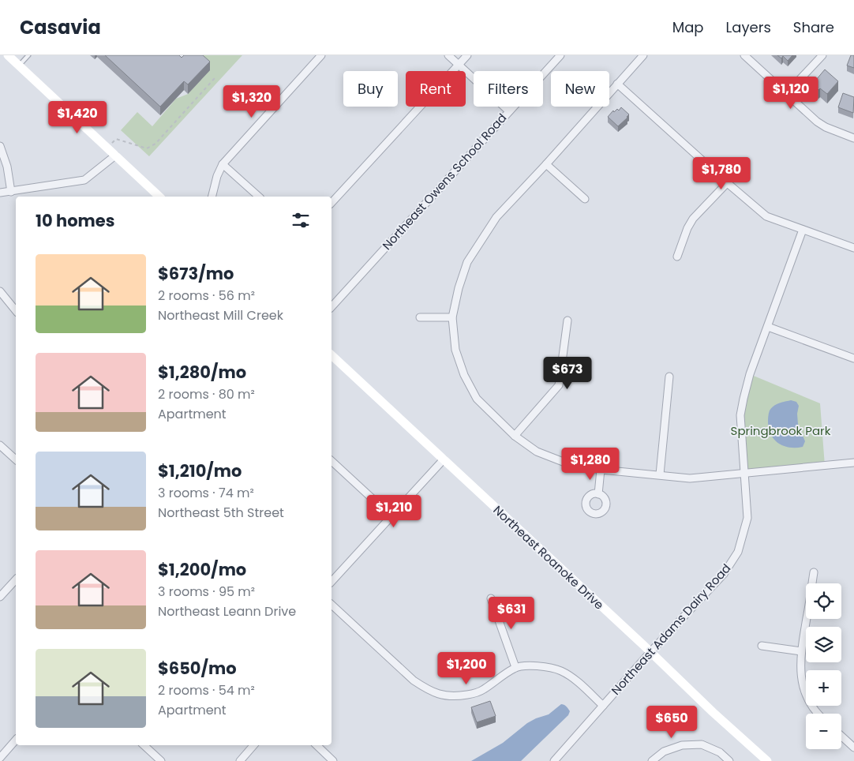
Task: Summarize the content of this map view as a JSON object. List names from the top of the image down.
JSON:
{
  "streets": {
    "street": ["Northeast Owens School Road", "Northeast Roanoke Drive", "Northeast Adams Dairy Road"]
  },
  "crossings": [
    ["Northeast Roanoke Drive", "Northeast Adams Dairy Road"]
  ],
  "parks": ["Springbrook Park"],
  "page": {
    "header": "Casavia",
    "nav": ["Map", "Layers", "Share"],
    "chip": [
      "Buy",
      "Rent",
      "Filters",
      "New"
    ],
    "price": [
      "$1,120",
      "$1,320",
      "$1,420",
      "$1,780",
      "$673",
      "$1,280",
      "$1,210",
      "$631",
      "$1,200",
      "$650"
    ],
    "heading": "10 homes",
    "list": [
      {
        "name": "$673/mo",
        "note": "2 rooms · 56 m² · Northeast Mill Creek"
      },
      {
        "name": "$1,280/mo",
        "note": "2 rooms · 80 m² · Apartment"
      },
      {
        "name": "$1,210/mo",
        "note": "3 rooms · 74 m² · Northeast 5th Street"
      },
      {
        "name": "$1,200/mo",
        "note": "3 rooms · 95 m² · Northeast Leann Drive"
      },
      {
        "name": "$650/mo",
        "note": "2 rooms · 54 m² · Apartment"
      }
    ],
    "map_buttons": ["+", "−"]
  }
}
